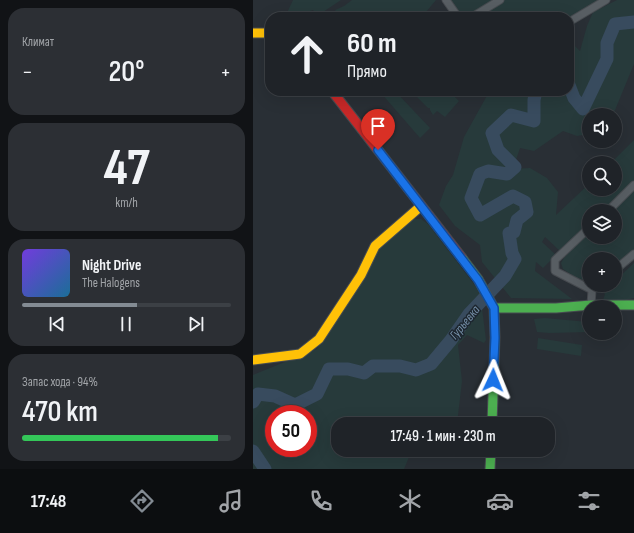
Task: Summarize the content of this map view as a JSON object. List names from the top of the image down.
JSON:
{
  "water": ["Гурьевка"],
  "page": {
    "tile": [
      "Климат",
      ["47", "km/h"],
      ["Запас хода · 94%", "470 km"]
    ],
    "turn": ["60 m", "Прямо"],
    "heat": ["−", "20°", "+"],
    "map_buttons": ["+", "−"],
    "song": ["Night Drive", "The Halogens"],
    "limit": "50",
    "trip": "17:49 · 1 мин · 230 m",
    "tabs": "17:48"
  }
}
